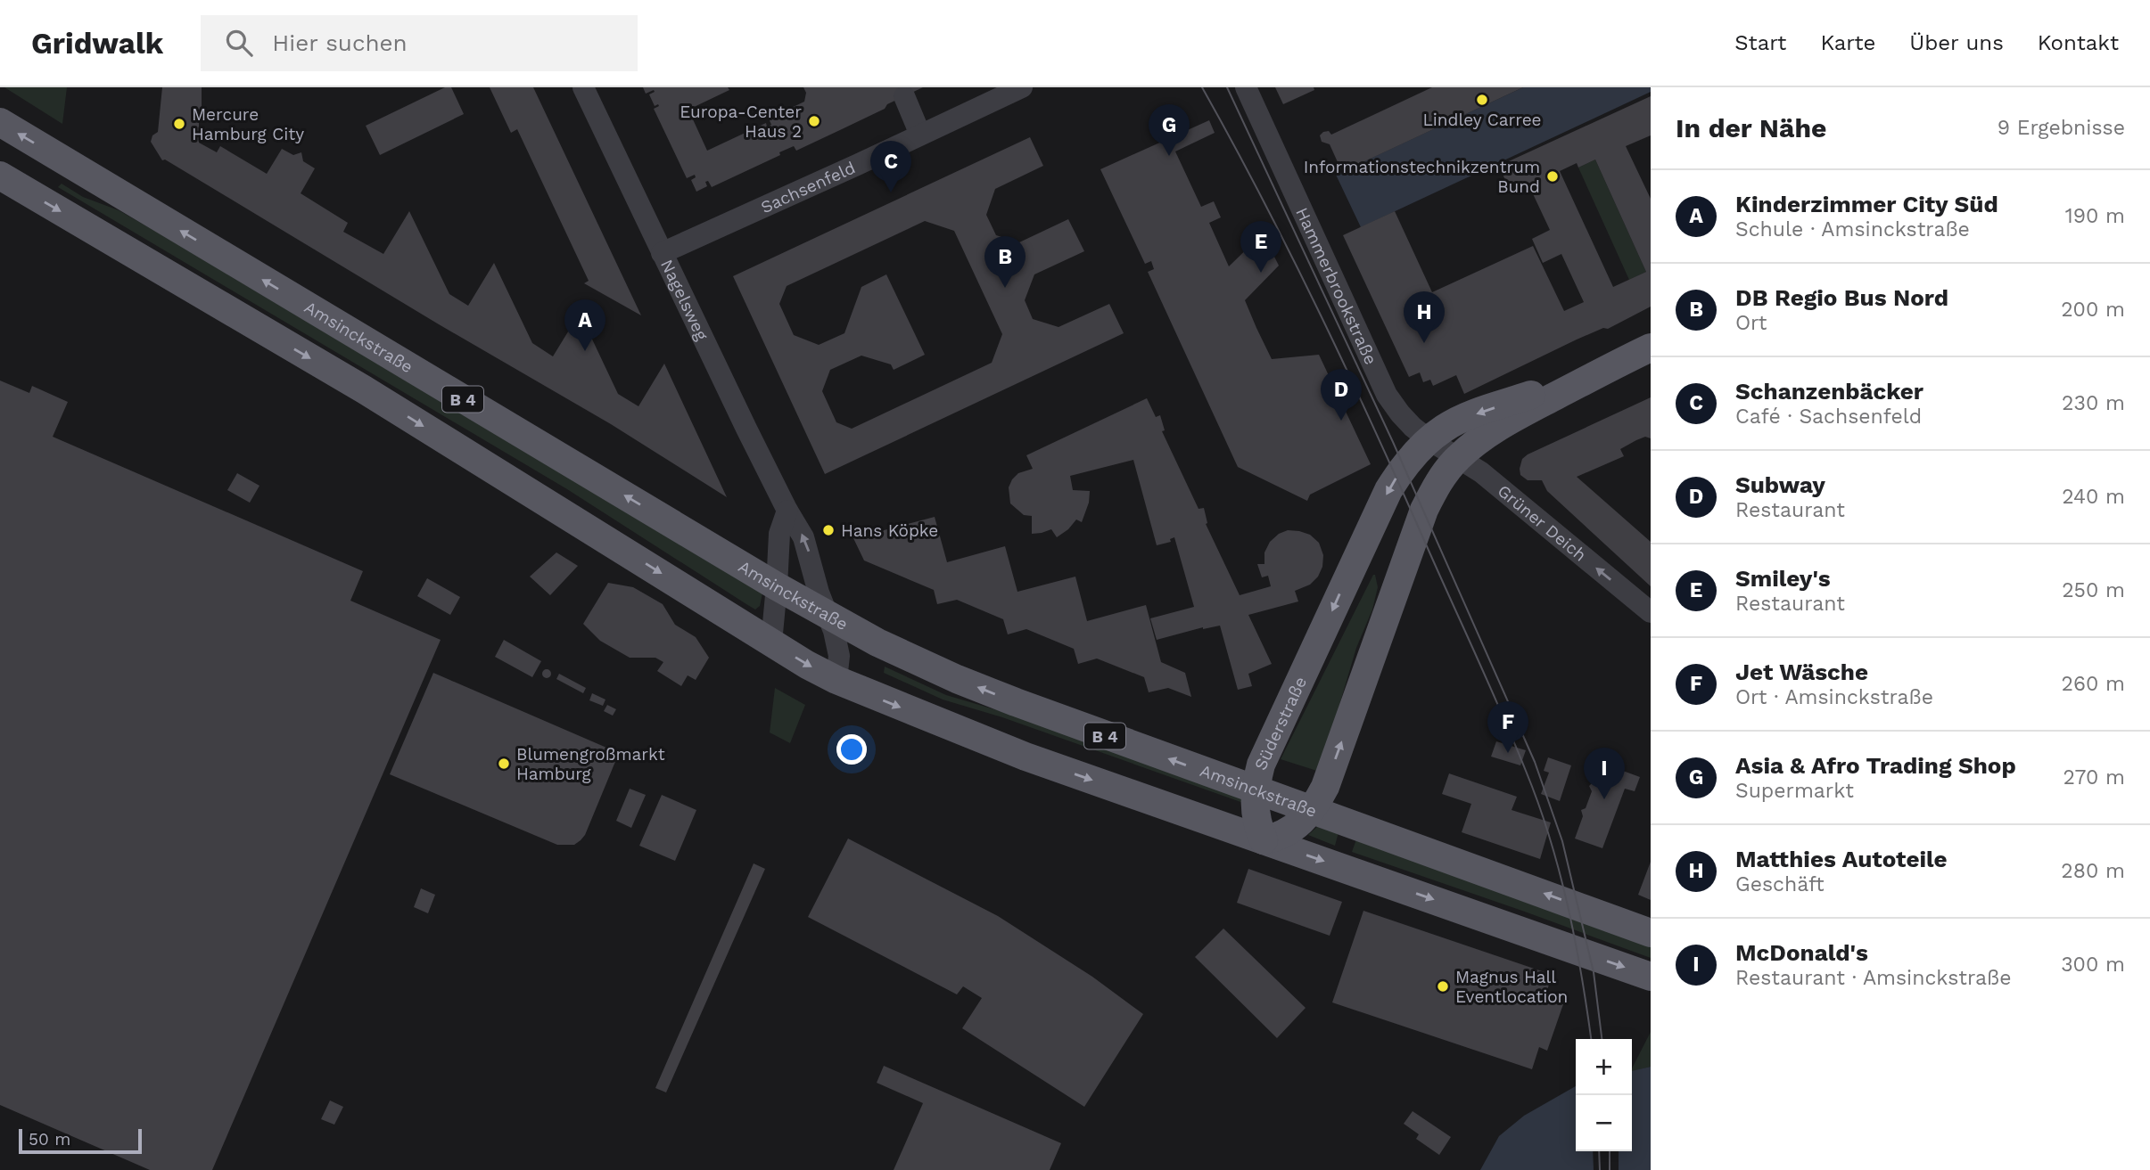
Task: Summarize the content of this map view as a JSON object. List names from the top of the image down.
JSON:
{
  "streets": {
    "main road": ["Amsinckstraße", "B 4", "Süderstraße"],
    "street": [
      "Sachsenfeld",
      "Hammerbrookstraße",
      "Nagelsweg",
      "Grüner Deich"
    ]
  },
  "crossings": [
    ["Sachsenfeld", "Nagelsweg"],
    ["Hammerbrookstraße", "Grüner Deich"],
    ["Hammerbrookstraße", "Süderstraße"],
    ["Nagelsweg", "Amsinckstraße"],
    ["Nagelsweg", "B 4"],
    ["Amsinckstraße", "Süderstraße"],
    ["B 4", "Süderstraße"],
    ["Grüner Deich", "Süderstraße"]
  ],
  "one_way": ["Grüner Deich"],
  "places": [
    "Lindley Carree",
    "Europa-Center Haus 2",
    "Mercure Hamburg City",
    "Informationstechnikzentrum Bund",
    "Hans Köpke",
    "Blumengroßmarkt Hamburg",
    "Magnus Hall Eventlocation"
  ],
  "scale_bar": "50 m",
  "page": {
    "header": "Gridwalk",
    "search": "Hier suchen",
    "nav": [
      "Start",
      "Karte",
      "Über uns",
      "Kontakt"
    ],
    "heading": ["In der Nähe", "9 Ergebnisse"],
    "pins": [
      "G",
      "C",
      "E",
      "B",
      "H",
      "A",
      "D",
      "F",
      "I"
    ],
    "list": [
      {
        "mark": "A",
        "name": "Kinderzimmer City Süd",
        "note": "Schule · Amsinckstraße",
        "value": "190 m"
      },
      {
        "mark": "B",
        "name": "DB Regio Bus Nord",
        "note": "Ort",
        "value": "200 m"
      },
      {
        "mark": "C",
        "name": "Schanzenbäcker",
        "note": "Café · Sachsenfeld",
        "value": "230 m"
      },
      {
        "mark": "D",
        "name": "Subway",
        "note": "Restaurant",
        "value": "240 m"
      },
      {
        "mark": "E",
        "name": "Smiley's",
        "note": "Restaurant",
        "value": "250 m"
      },
      {
        "mark": "F",
        "name": "Jet Wäsche",
        "note": "Ort · Amsinckstraße",
        "value": "260 m"
      },
      {
        "mark": "G",
        "name": "Asia & Afro Trading Shop",
        "note": "Supermarkt",
        "value": "270 m"
      },
      {
        "mark": "H",
        "name": "Matthies Autoteile",
        "note": "Geschäft",
        "value": "280 m"
      },
      {
        "mark": "I",
        "name": "McDonald's",
        "note": "Restaurant · Amsinckstraße",
        "value": "300 m"
      }
    ],
    "map_buttons": ["+", "−"],
    "scale": "50 m"
  }
}
